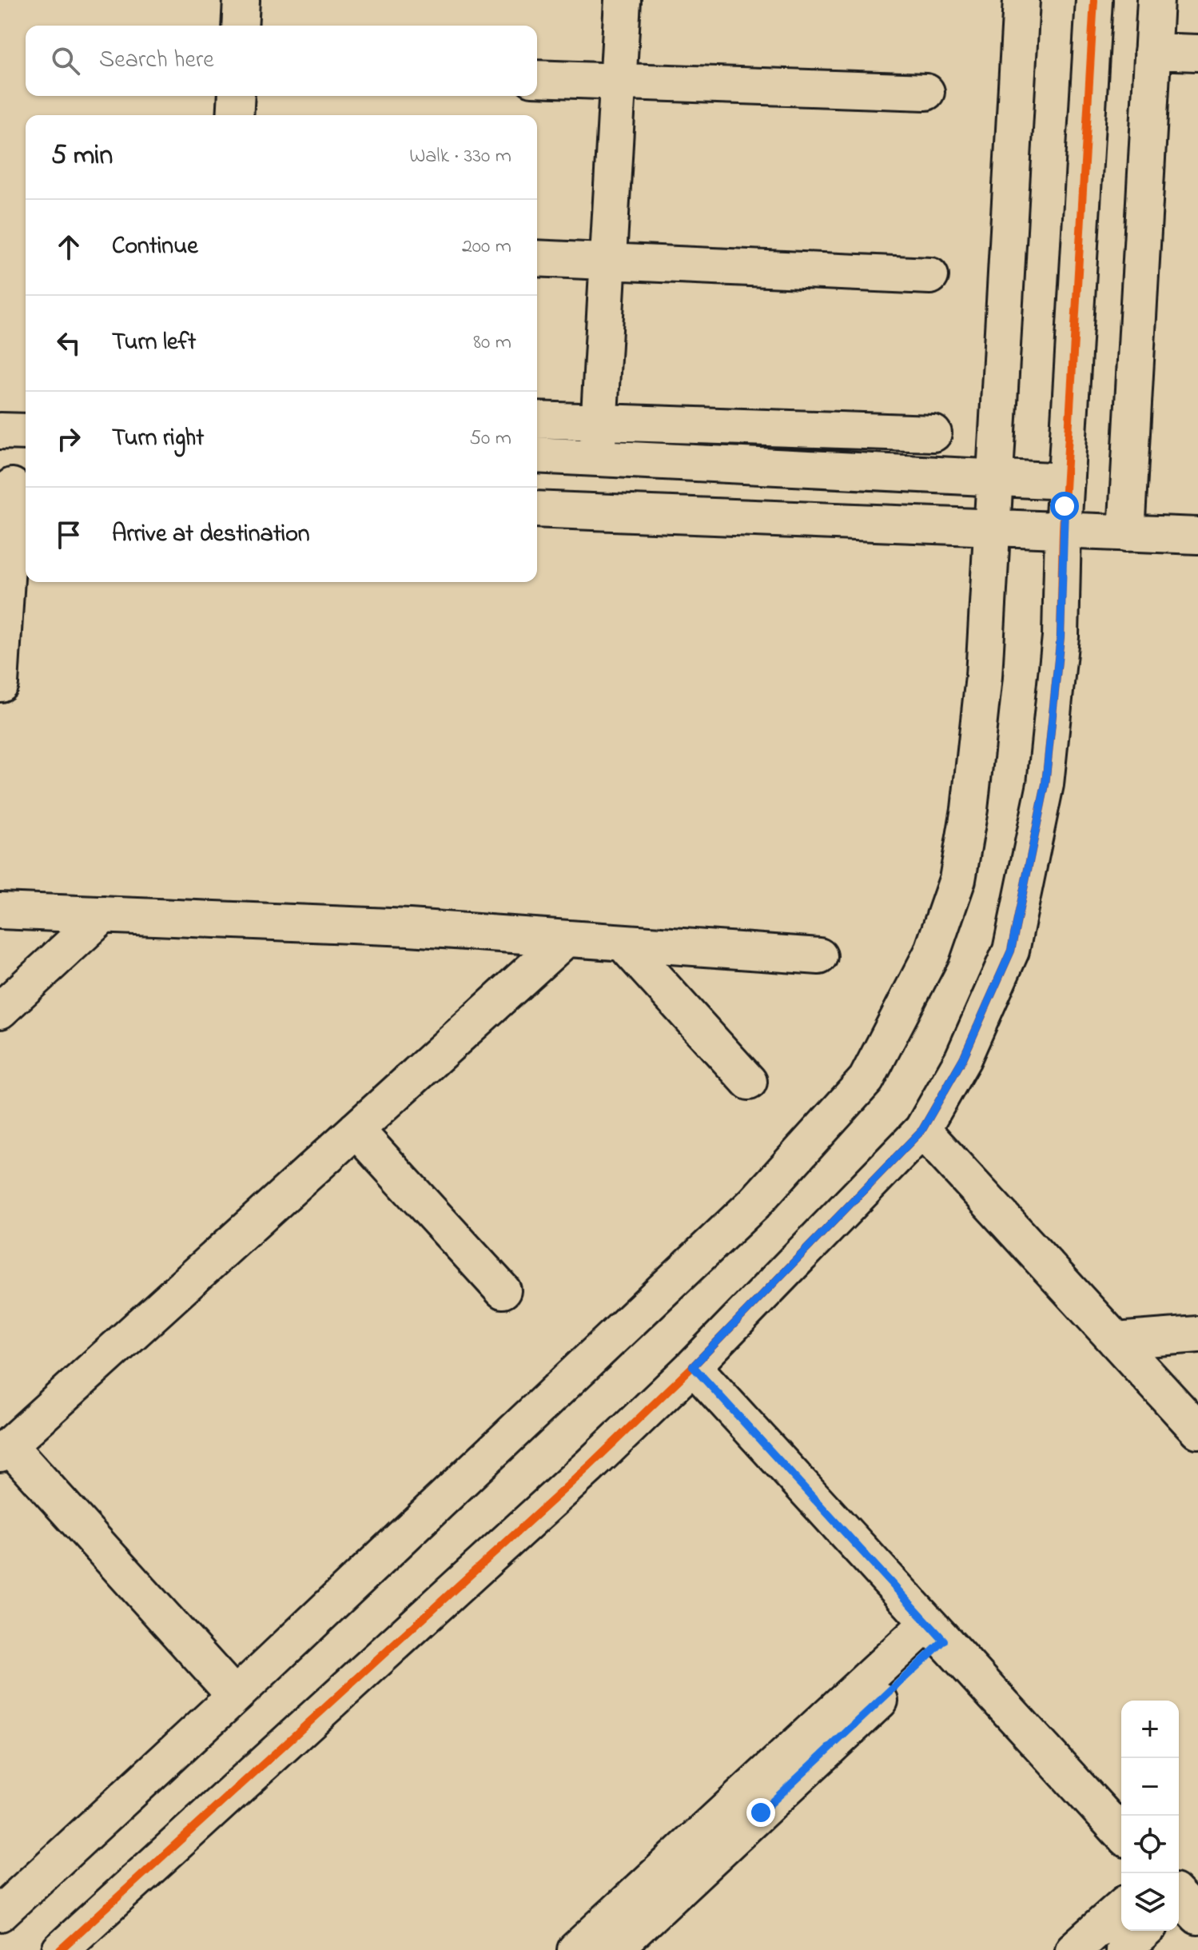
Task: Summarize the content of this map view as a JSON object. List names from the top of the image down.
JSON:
{
  "page": {
    "search": "Search here",
    "heading": ["5 min", "Walk · 330 m"],
    "list": [
      ["Continue", "200 m"],
      ["Turn left", "80 m"],
      ["Turn right", "50 m"],
      "Arrive at destination"
    ],
    "map_buttons": ["+", "−"]
  }
}
